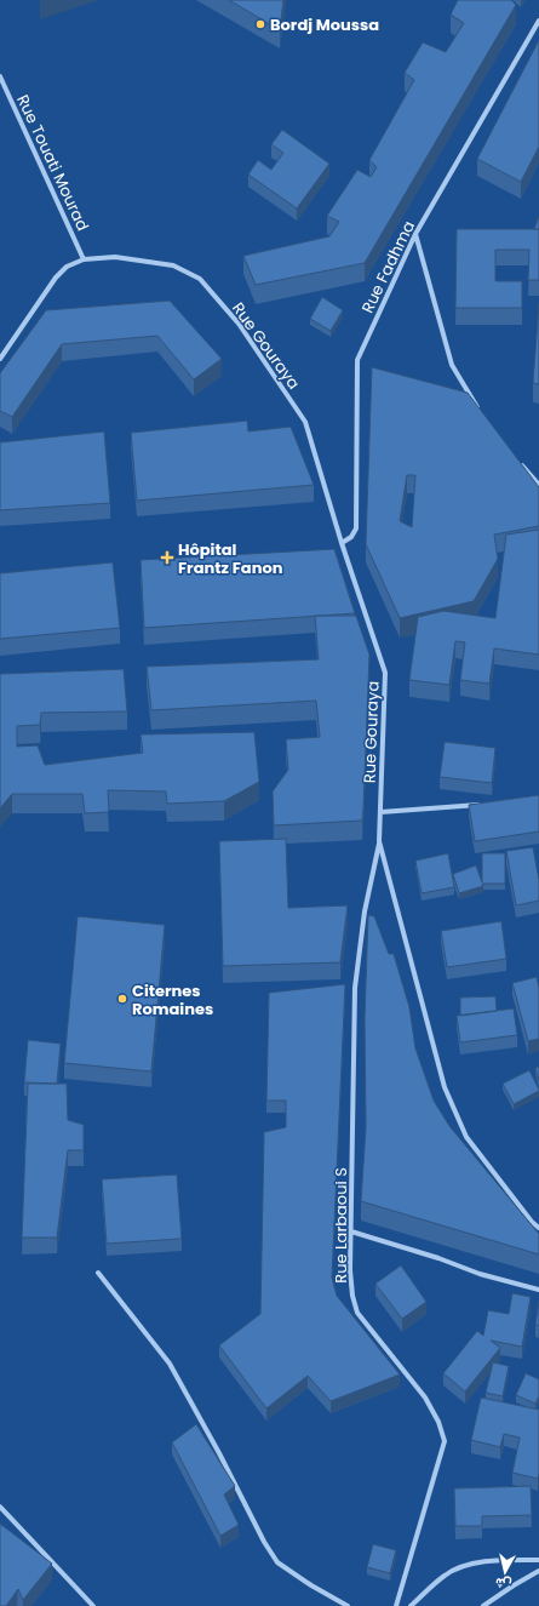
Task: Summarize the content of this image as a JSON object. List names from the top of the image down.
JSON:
{
  "streets": {
    "street": [
      "Rue Touati Mourad",
      "Rue Fadhma",
      "Rue Gouraya",
      "Rue Larbaoui S"
    ]
  },
  "crossings": [
    ["Rue Touati Mourad", "Rue Gouraya"],
    ["Rue Fadhma", "Rue Gouraya"],
    ["Rue Gouraya", "Rue Larbaoui S"]
  ],
  "places": {
    "other": ["Bordj Moussa", "Citernes Romaines"],
    "health": ["Hôpital Frantz Fanon"]
  },
  "north": "bottom"
}
